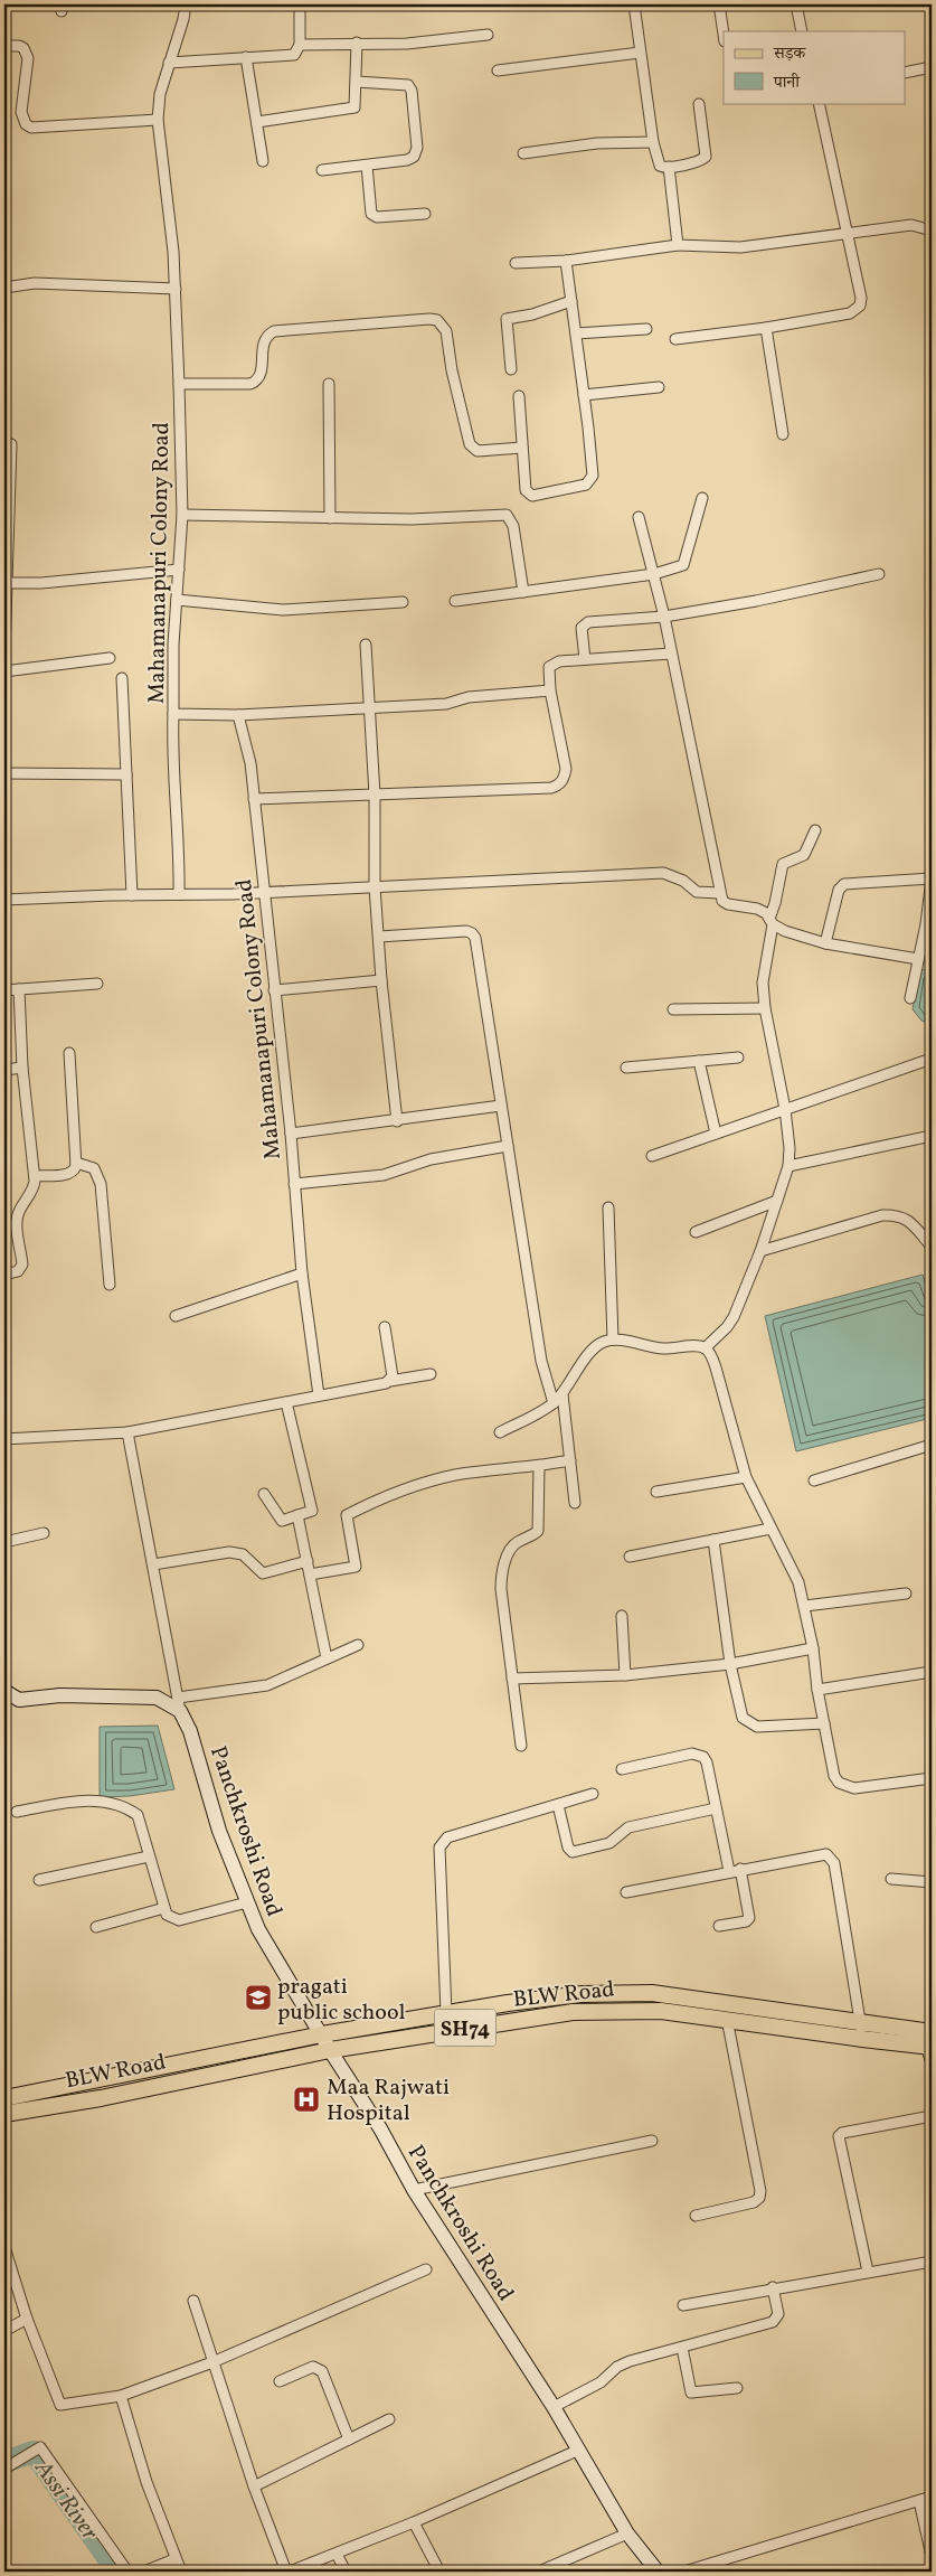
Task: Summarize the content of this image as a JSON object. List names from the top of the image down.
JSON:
{
  "streets": {
    "main road": ["BLW Road", "SH74"],
    "street": ["Mahamanapuri Colony Road", "Panchkroshi Road"]
  },
  "crossings": [
    ["Panchkroshi Road", "BLW Road"],
    ["Panchkroshi Road", "SH74"],
    ["BLW Road", "SH74"]
  ],
  "water": ["Assi River"],
  "places": {
    "school or university": ["pragati public school"],
    "hospital": ["Maa Rajwati Hospital"]
  },
  "legend": ["सड़क", "पानी"]
}
